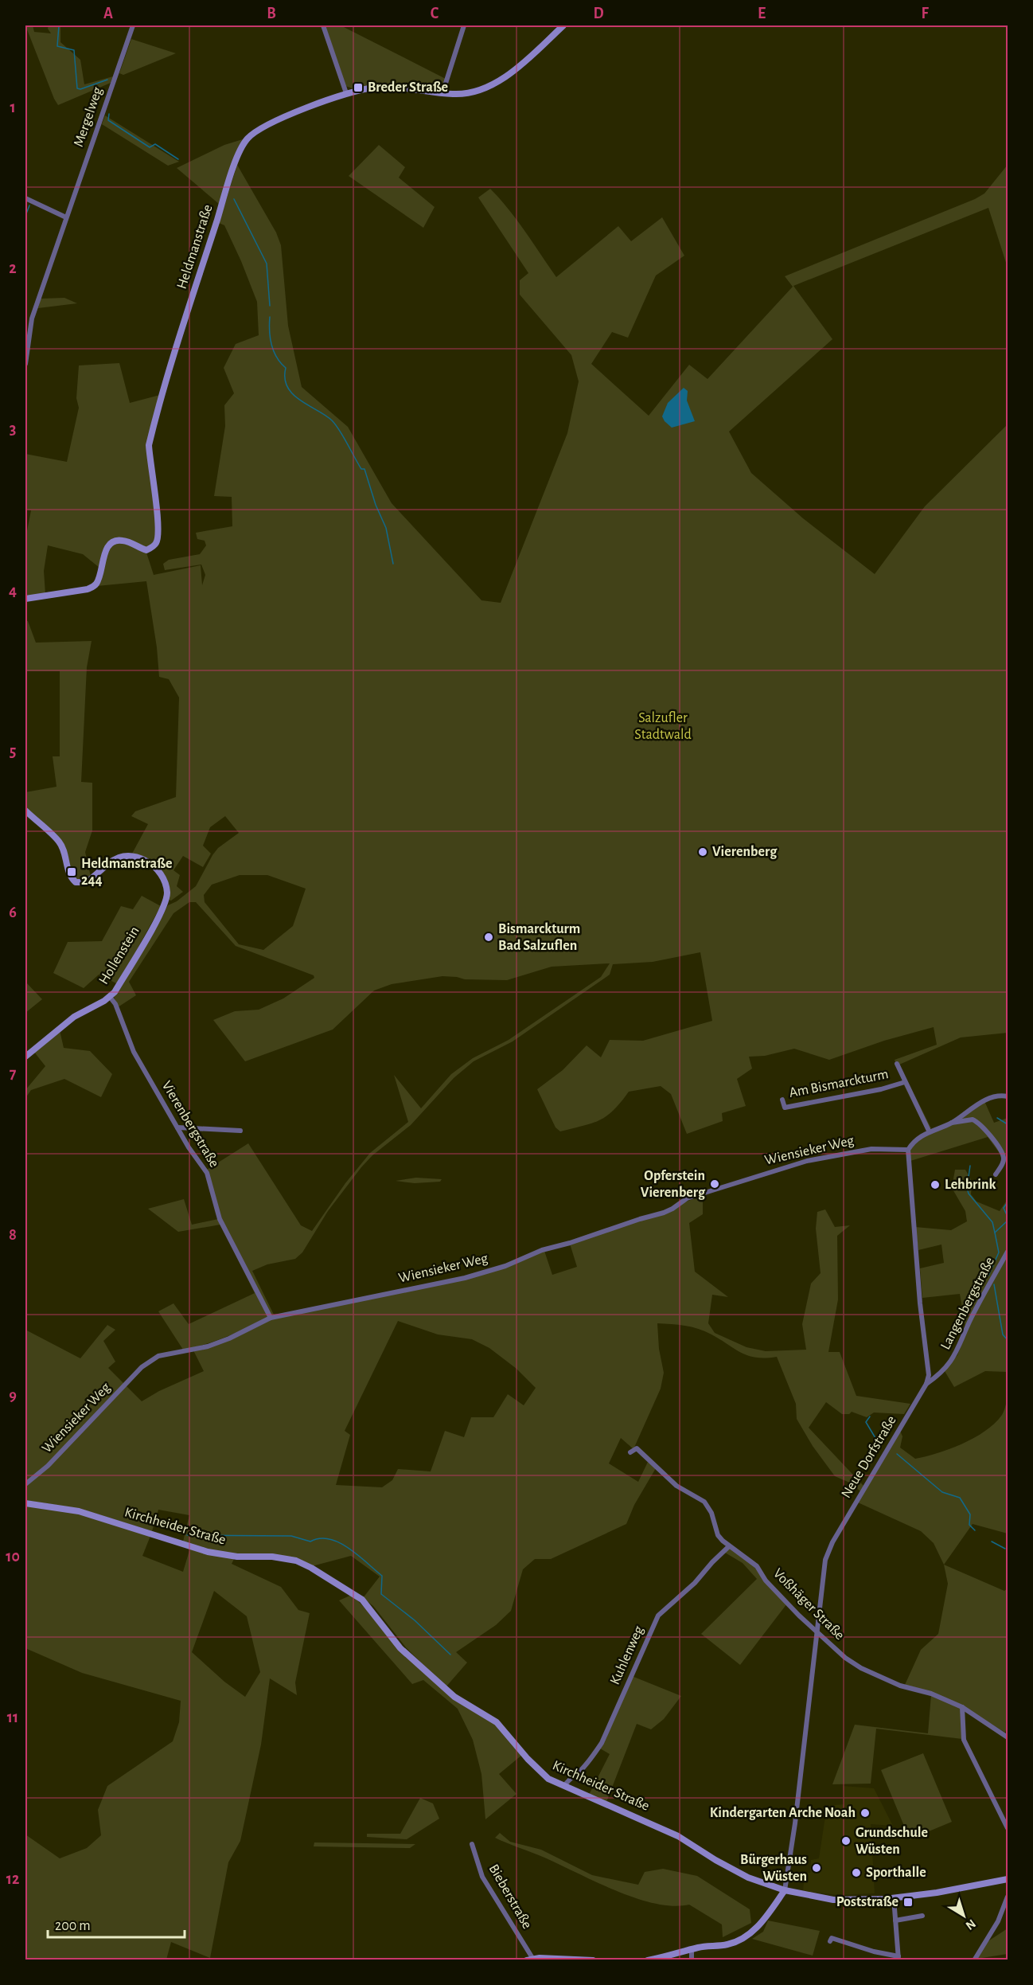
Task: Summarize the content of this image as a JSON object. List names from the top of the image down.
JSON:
{
  "streets": {
    "main road": ["Heldmanstraße", "Hollenstein", "Kirchheider Straße"],
    "street": [
      "Mergelweg",
      "Am Bismarckturm",
      "Vierenbergstraße",
      "Wiensieker Weg",
      "Langenbergstraße",
      "Neue Dorfstraße",
      "Voßhäger Straße",
      "Kuhlenweg",
      "Bieberstraße"
    ]
  },
  "crossings": [
    ["Hollenstein", "Vierenbergstraße"],
    ["Vierenbergstraße", "Wiensieker Weg"],
    ["Wiensieker Weg", "Neue Dorfstraße"],
    ["Langenbergstraße", "Neue Dorfstraße"],
    ["Neue Dorfstraße", "Kirchheider Straße"],
    ["Neue Dorfstraße", "Voßhäger Straße"],
    ["Kirchheider Straße", "Kuhlenweg"],
    ["Voßhäger Straße", "Kuhlenweg"]
  ],
  "parks": ["Salzufler Stadtwald"],
  "places": {
    "transit": ["Breder Straße", "Heldmanstraße 244", "Poststraße"],
    "other": [
      "Vierenberg",
      "Bismarckturm Bad Salzuflen",
      "Opferstein Vierenberg",
      "Lehbrink",
      "Kindergarten Arche Noah",
      "Grundschule Wüsten",
      "Bürgerhaus Wüsten",
      "Sporthalle"
    ]
  },
  "scale_bar": "200 m",
  "north": "bottom right",
  "grid": {
    "columns": [
      "A",
      "B",
      "C",
      "D",
      "E",
      "F"
    ],
    "rows": [
      "1",
      "2",
      "3",
      "4",
      "5",
      "6",
      "7",
      "8",
      "9",
      "10",
      "11",
      "12"
    ]
  }
}
